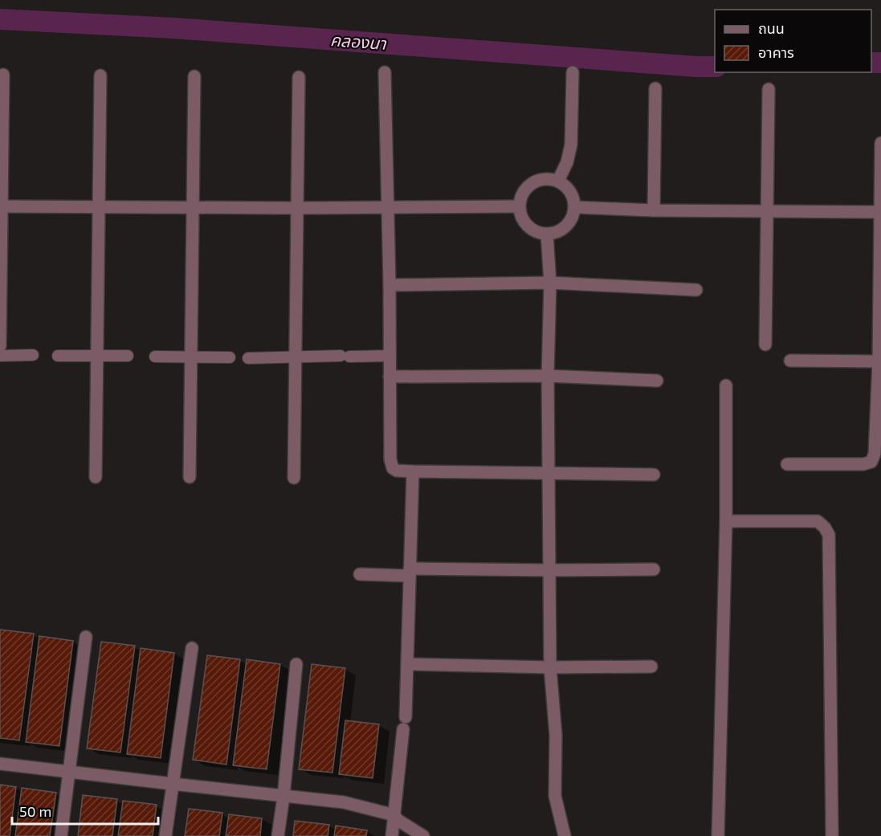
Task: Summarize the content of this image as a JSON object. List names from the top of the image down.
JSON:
{
  "water": ["คลองนา"],
  "legend": ["ถนน", "อาคาร"],
  "scale_bar": "50 m"
}
